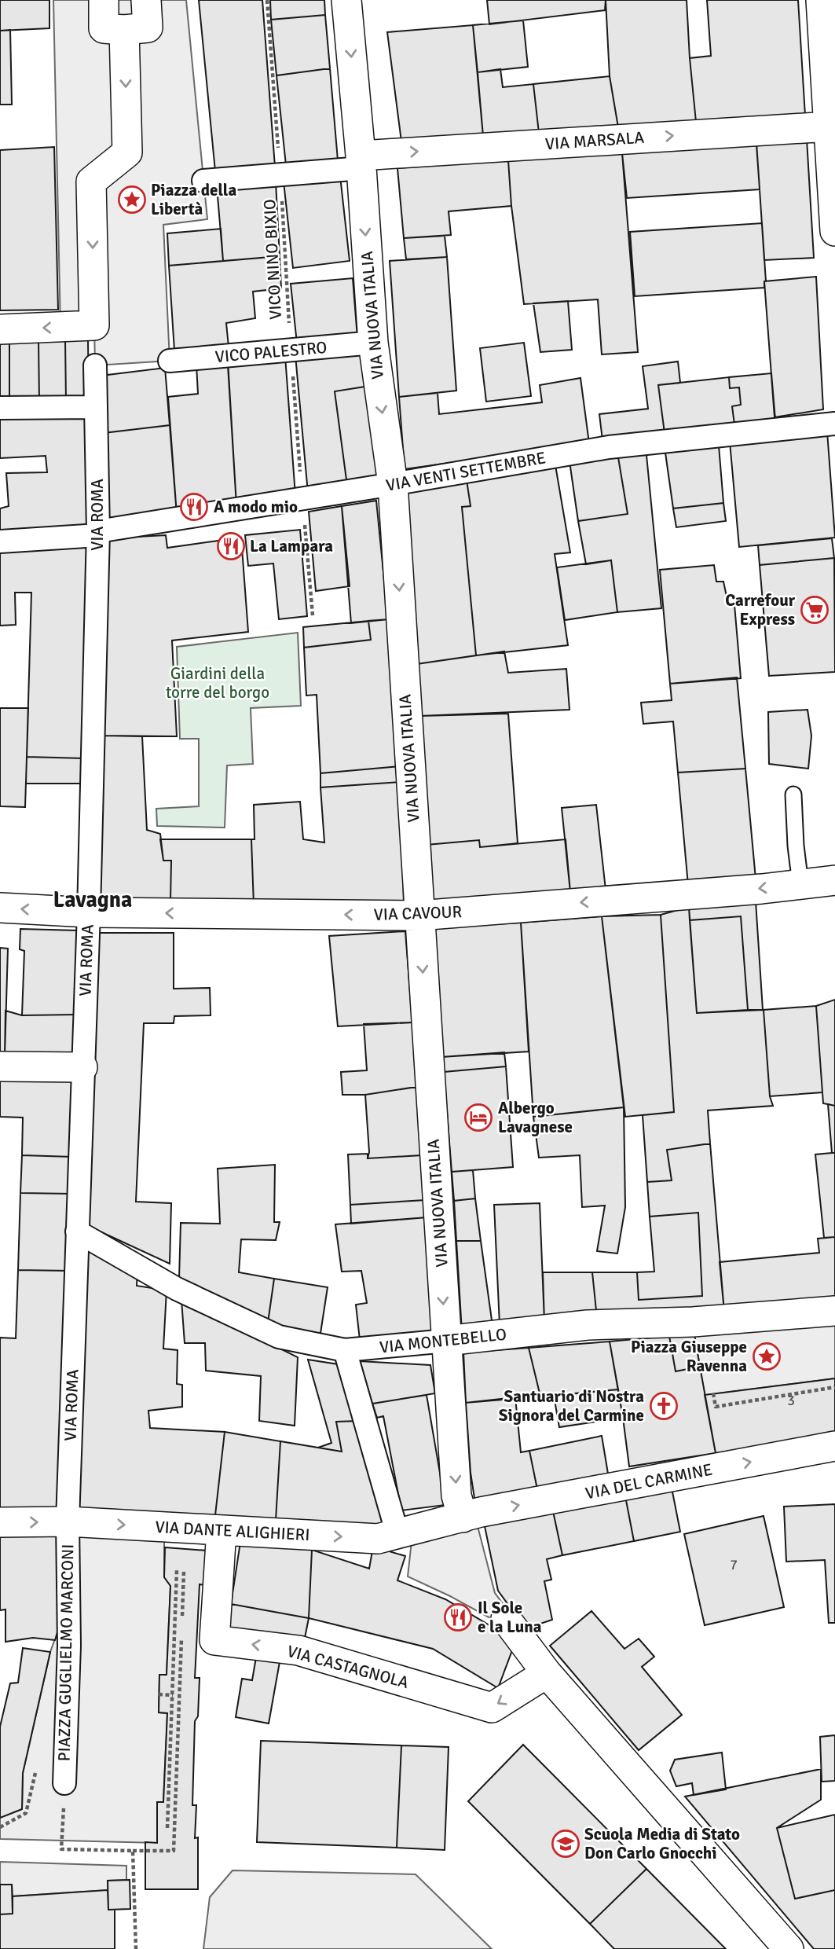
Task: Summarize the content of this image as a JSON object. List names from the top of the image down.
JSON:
{
  "streets": {
    "street": [
      "VIA MARSALA",
      "VIA NUOVA ITALIA",
      "VICO PALESTRO",
      "VIA VENTI SETTEMBRE",
      "VIA ROMA",
      "VIA CAVOUR",
      "VIA MONTEBELLO",
      "VIA DEL CARMINE",
      "VIA DANTE ALIGHIERI",
      "PIAZZA GUGLIELMO MARCONI",
      "VIA CASTAGNOLA"
    ],
    "path": ["VICO NINO BIXIO"]
  },
  "crossings": [
    ["VIA MARSALA", "VIA NUOVA ITALIA"],
    ["VICO NINO BIXIO", "VICO PALESTRO"],
    ["VICO NINO BIXIO", "VIA VENTI SETTEMBRE"],
    ["VIA NUOVA ITALIA", "VICO PALESTRO"],
    ["VIA NUOVA ITALIA", "VIA VENTI SETTEMBRE"],
    ["VIA NUOVA ITALIA", "VIA CAVOUR"],
    ["VIA NUOVA ITALIA", "VIA MONTEBELLO"],
    ["VIA NUOVA ITALIA", "VIA DEL CARMINE"],
    ["VIA NUOVA ITALIA", "VIA DANTE ALIGHIERI"],
    ["VIA VENTI SETTEMBRE", "VIA ROMA"],
    ["VIA ROMA", "VIA CAVOUR"],
    ["VIA ROMA", "VIA MONTEBELLO"],
    ["VIA ROMA", "VIA DANTE ALIGHIERI"],
    ["VIA ROMA", "PIAZZA GUGLIELMO MARCONI"],
    ["VIA DEL CARMINE", "VIA DANTE ALIGHIERI"],
    ["VIA DANTE ALIGHIERI", "PIAZZA GUGLIELMO MARCONI"],
    ["VIA DANTE ALIGHIERI", "VIA CASTAGNOLA"]
  ],
  "one_way": [
    "VIA MARSALA",
    "VIA NUOVA ITALIA",
    "VIA CAVOUR",
    "VIA DEL CARMINE",
    "VIA DANTE ALIGHIERI"
  ],
  "districts": ["Lavagna"],
  "parks": ["Giardini della torre del borgo"],
  "places": {
    "place": ["Piazza della Libertà", "Piazza Giuseppe Ravenna"],
    "restaurant": ["A modo mio", "La Lampara", "Il Sole e la Luna"],
    "supermarket": ["Carrefour Express"],
    "hotel": ["Albergo Lavagnese"],
    "church": ["Santuario di Nostra Signora del Carmine"],
    "school or university": ["Scuola Media di Stato Don Carlo Gnocchi"]
  },
  "house_numbers": ["3", "7"]
}
